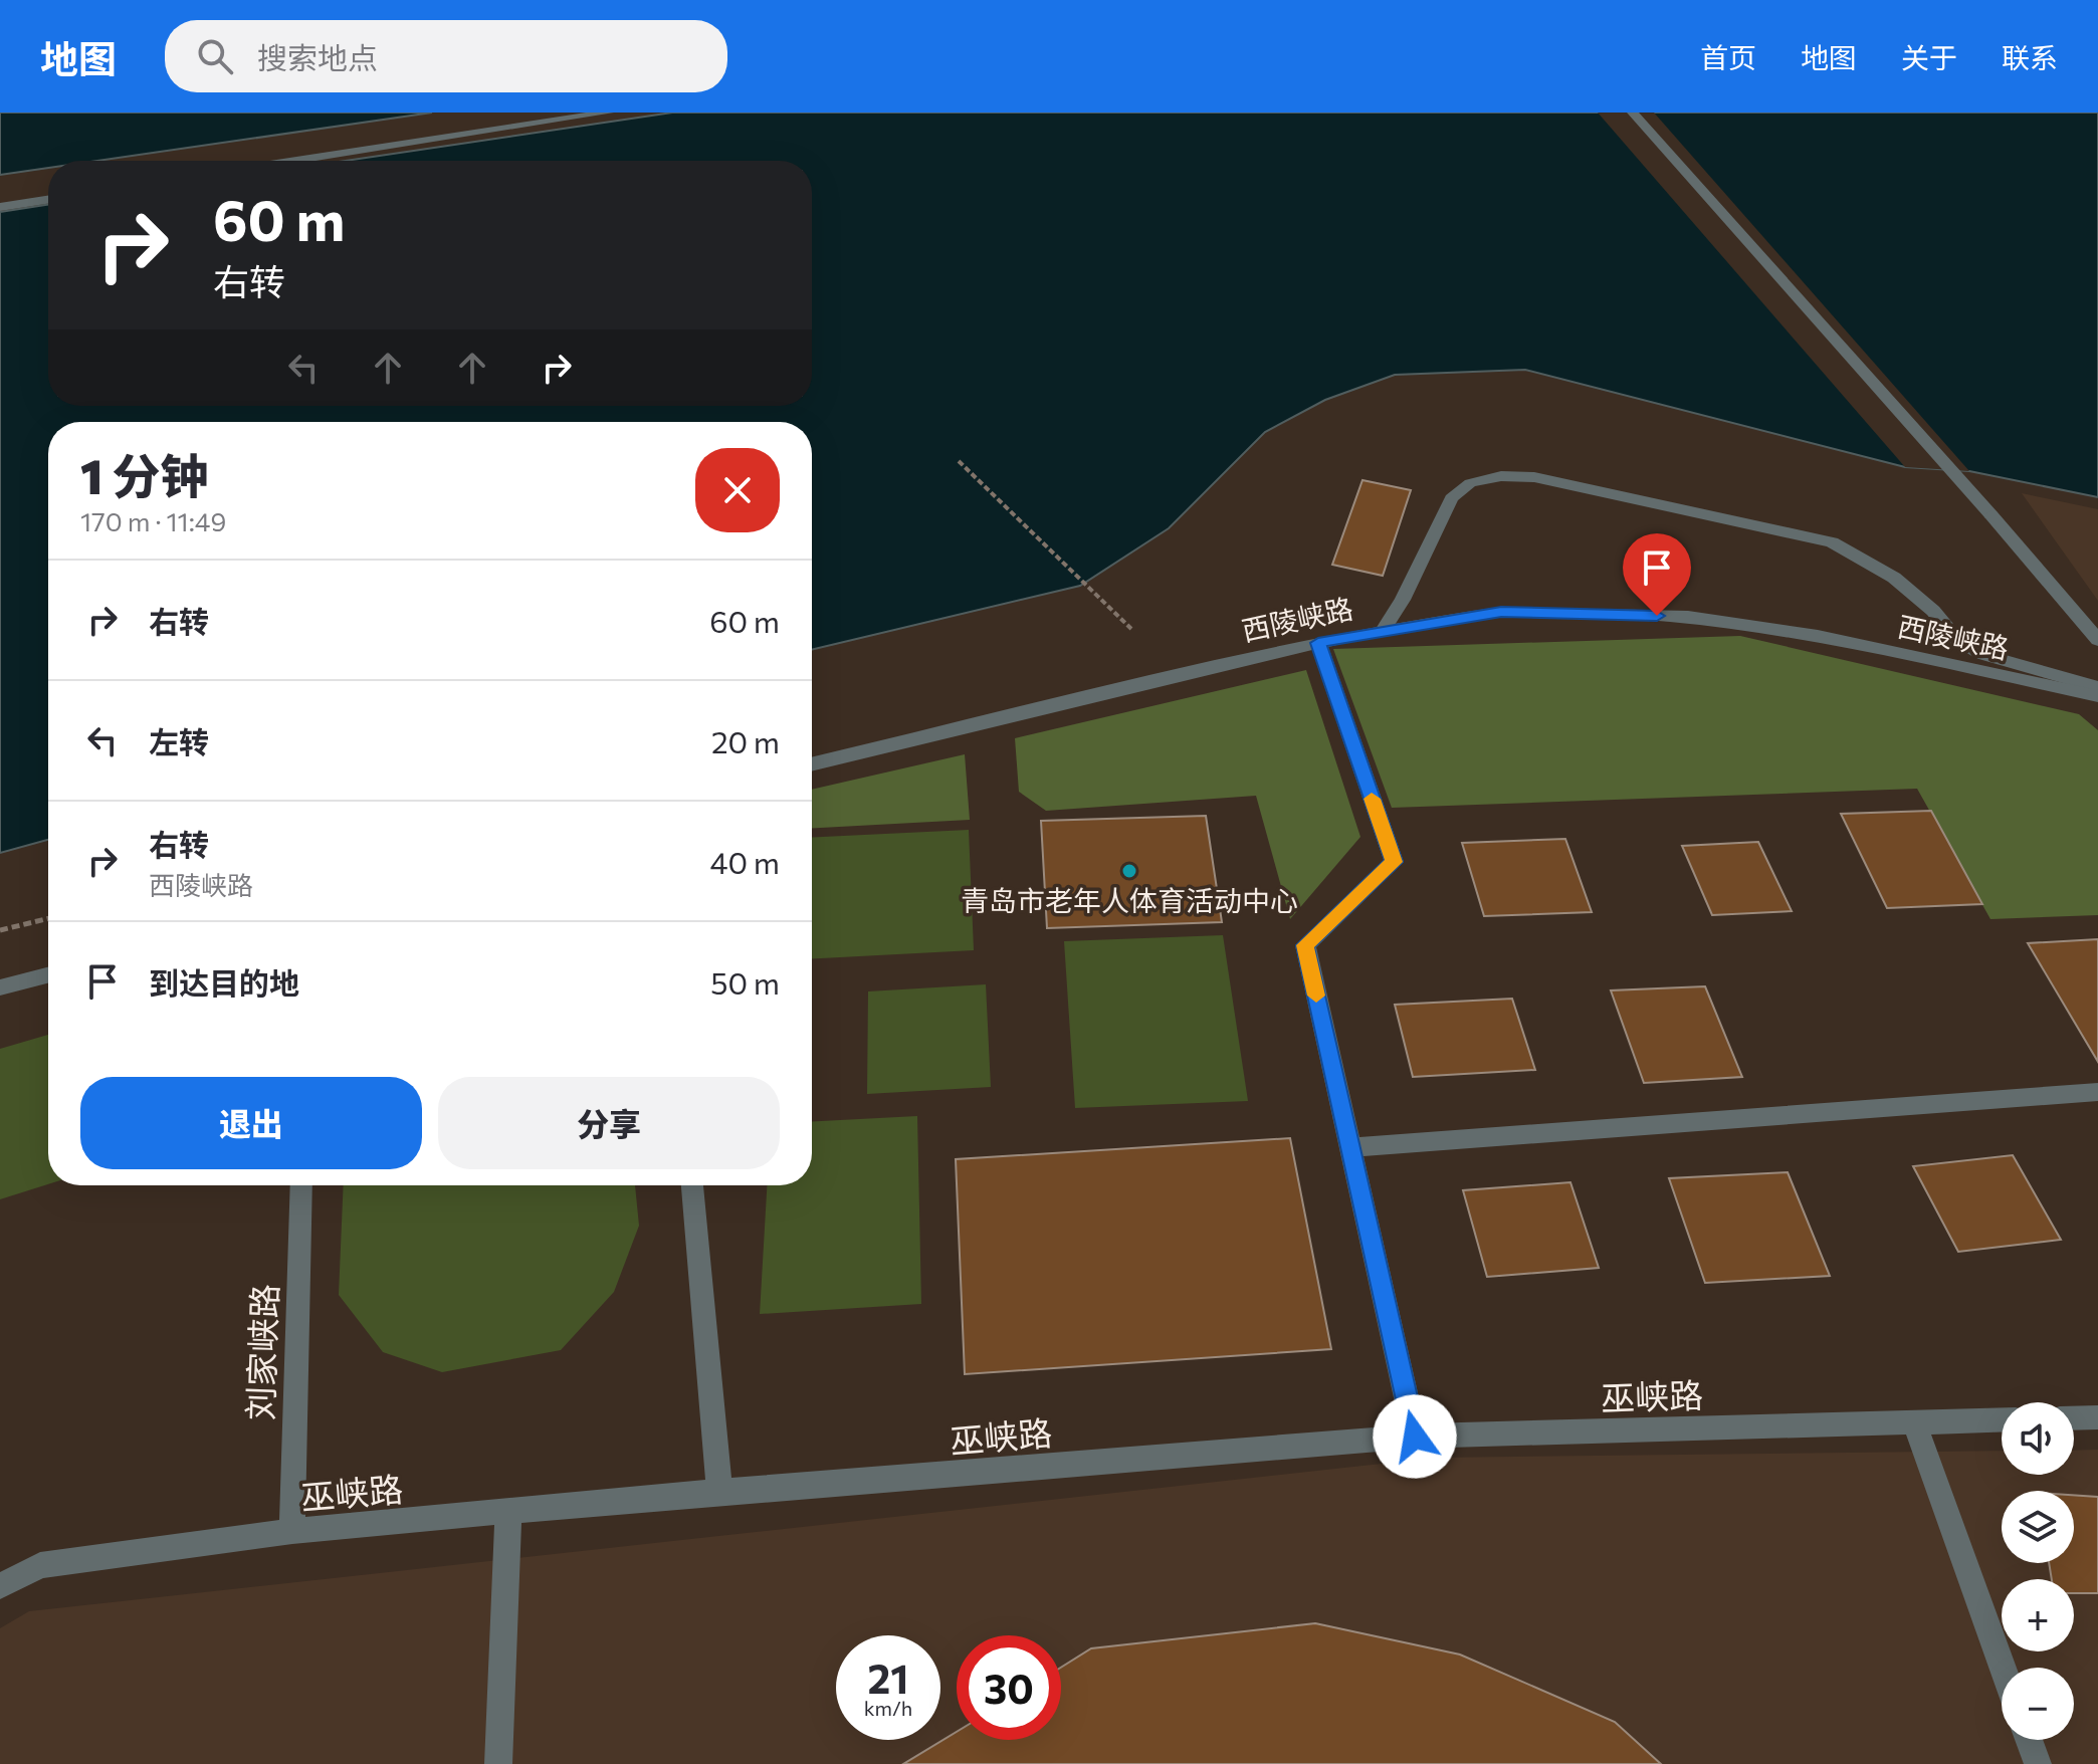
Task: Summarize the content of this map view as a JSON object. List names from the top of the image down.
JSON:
{
  "streets": {
    "street": ["西陵峡路", "刘家峡路", "巫峡路"]
  },
  "crossings": [
    ["刘家峡路", "巫峡路"]
  ],
  "places": ["青岛市老年人体育活动中心"],
  "page": {
    "header": "地图",
    "search": "搜索地点",
    "nav": [
      "首页",
      "地图",
      "关于",
      "联系"
    ],
    "turn": ["60 m", "右转"],
    "heading": ["1 分钟", "170 m · 11:49"],
    "list": [
      {
        "name": "右转",
        "value": "60 m"
      },
      {
        "name": "左转",
        "value": "20 m"
      },
      {
        "name": "右转",
        "note": "西陵峡路",
        "value": "40 m"
      },
      {
        "name": "到达目的地",
        "value": "50 m"
      }
    ],
    "buttons": ["退出", "分享"],
    "map_buttons": ["+", "−"],
    "speed": "21 km/h",
    "limit": "30"
  }
}
